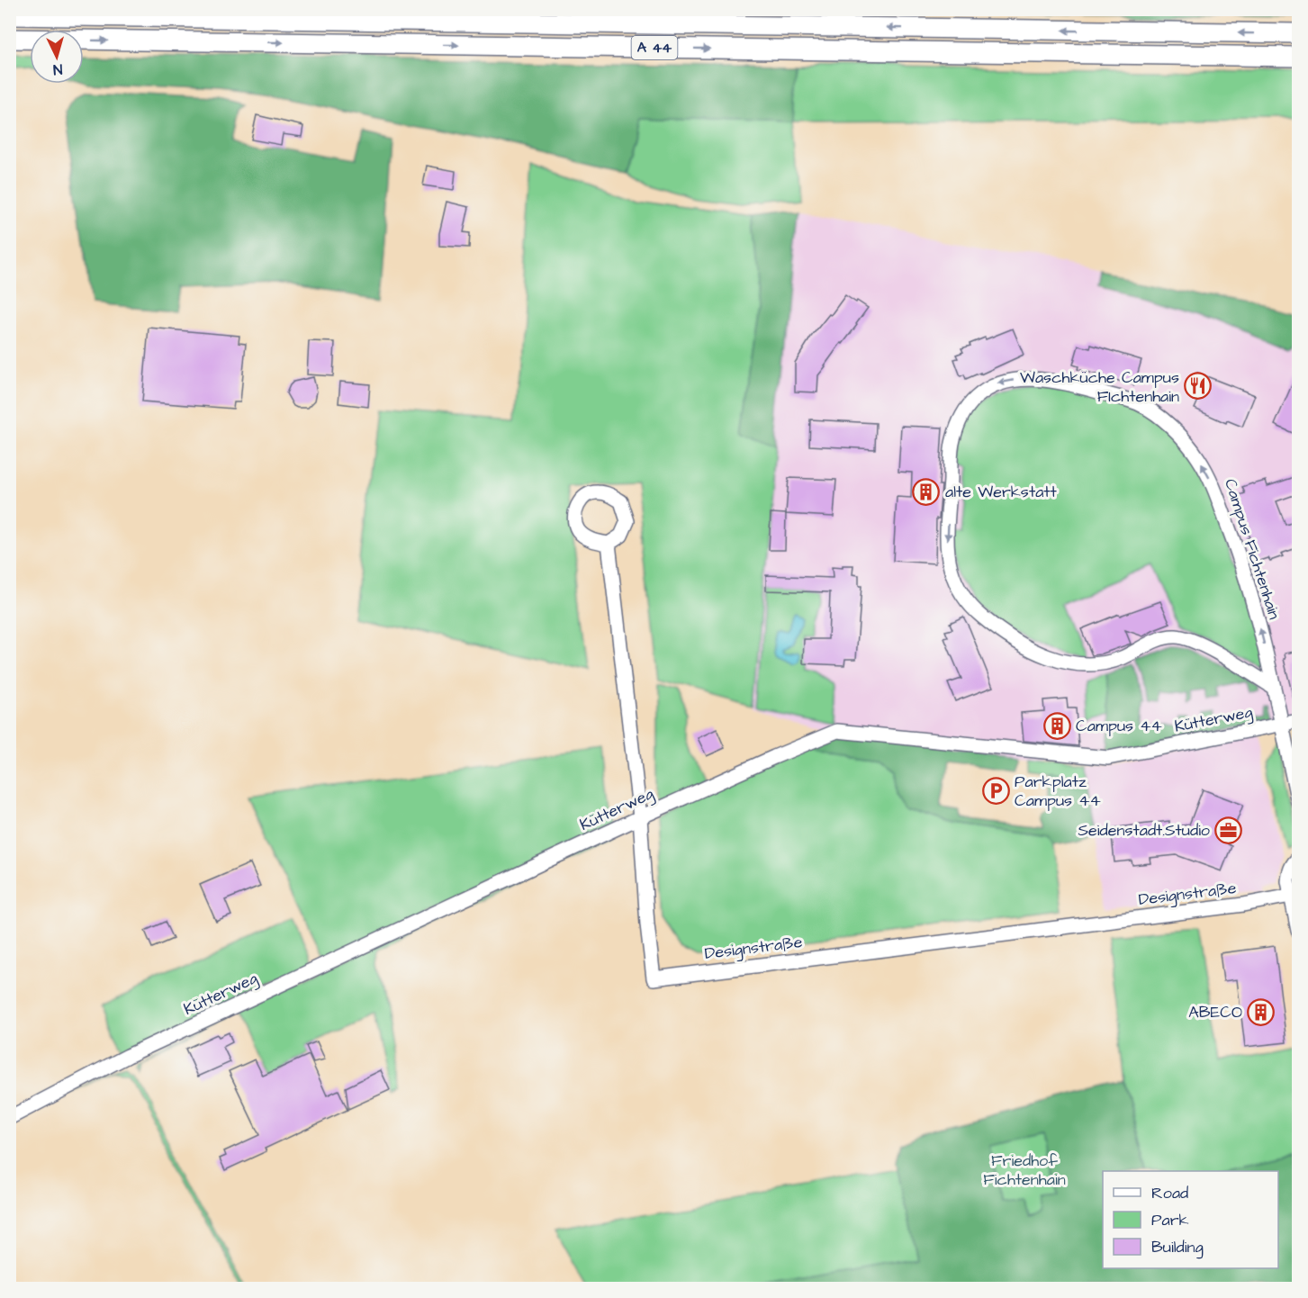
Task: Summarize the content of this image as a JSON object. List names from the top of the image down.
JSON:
{
  "streets": {
    "highway": ["A 44"],
    "street": ["Campus Fichtenhain", "Kütterweg", "Designstraße"]
  },
  "crossings": [
    ["Campus Fichtenhain", "Kütterweg"],
    ["Kütterweg", "Designstraße"]
  ],
  "parks": ["Friedhof Fichtenhain"],
  "places": {
    "restaurant": ["Waschküche Campus FIchtenhain"],
    "building": ["alte Werkstatt", "Campus 44", "ABECO"],
    "parking": ["Parkplatz Campus 44"],
    "office": ["Seidenstadt.Studio"]
  },
  "legend": ["Road", "Park", "Building"],
  "north": "bottom"
}
